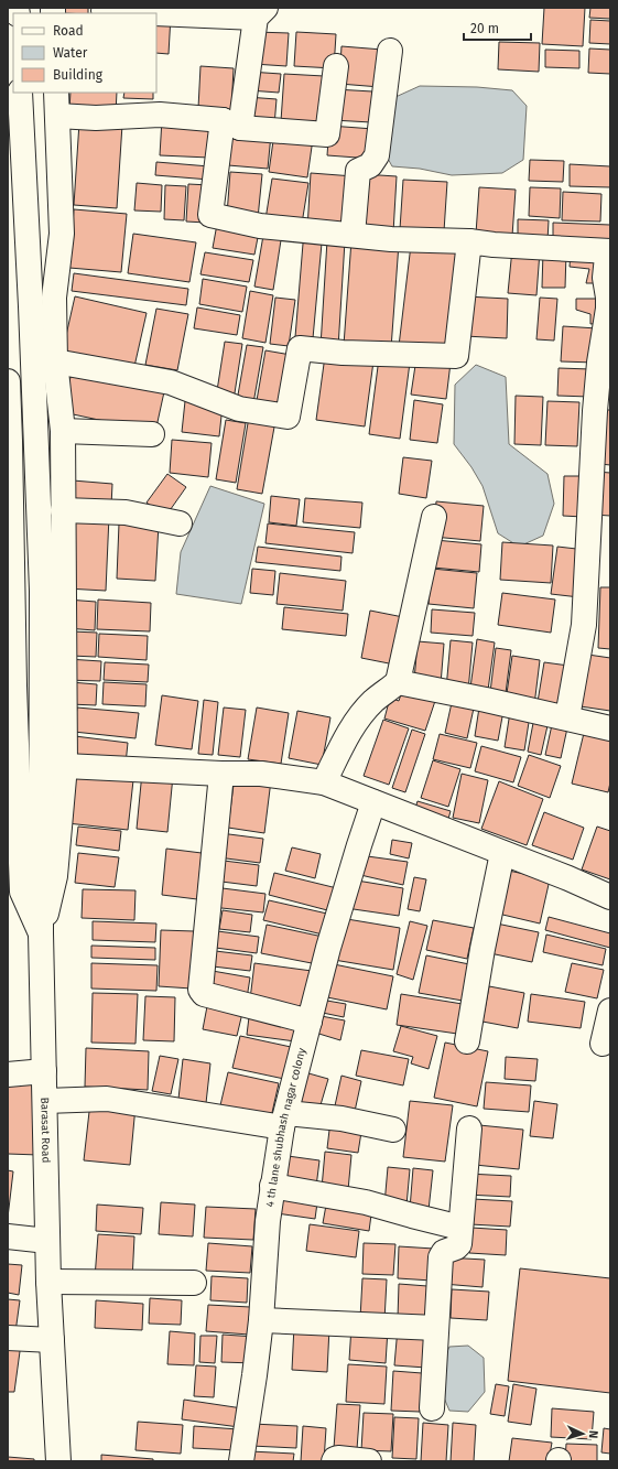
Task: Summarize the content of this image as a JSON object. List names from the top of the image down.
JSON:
{
  "streets": {
    "street": ["4 th lane shubhash nagar colony", "Barasat Road"]
  },
  "legend": ["Road", "Water", "Building"],
  "scale_bar": "20 m",
  "north": "right"
}
